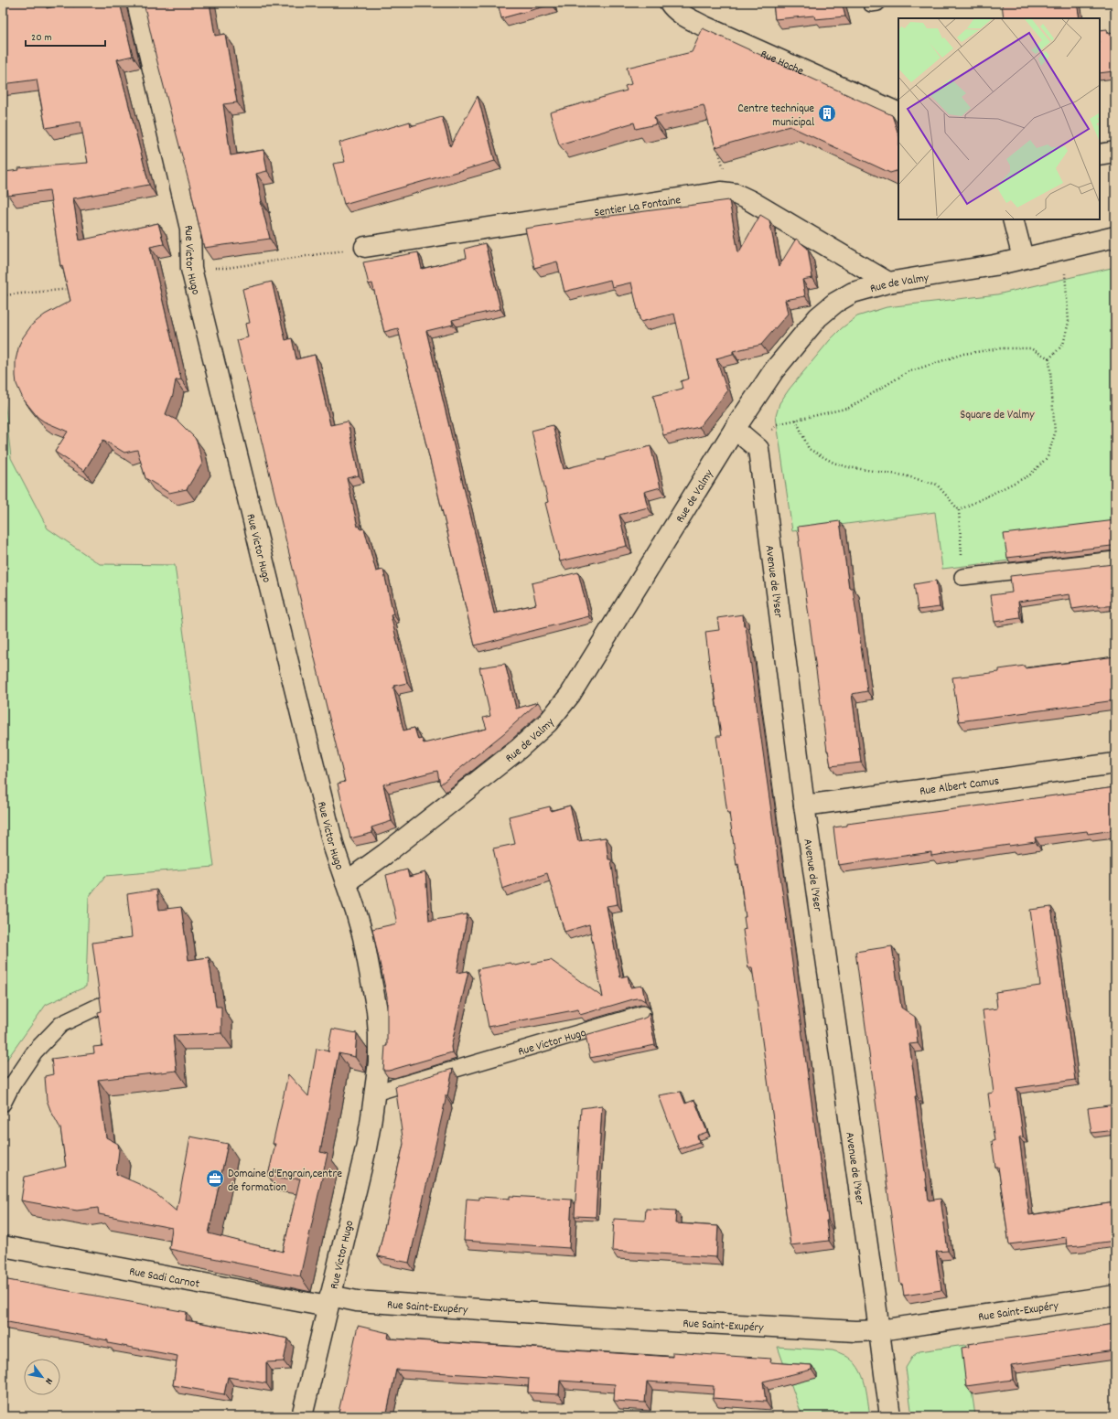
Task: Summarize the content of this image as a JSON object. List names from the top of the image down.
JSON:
{
  "streets": {
    "street": [
      "Rue Hoche",
      "Sentier La Fontaine",
      "Rue Victor Hugo",
      "Rue de Valmy",
      "Avenue de l'Yser",
      "Rue Albert Camus",
      "Rue Sadi Carnot",
      "Rue Saint-Exupéry"
    ]
  },
  "crossings": [
    ["Sentier La Fontaine", "Rue de Valmy"],
    ["Rue Victor Hugo", "Rue de Valmy"],
    ["Rue Victor Hugo", "Rue Sadi Carnot"],
    ["Rue Victor Hugo", "Rue Saint-Exupéry"],
    ["Avenue de l'Yser", "Rue Albert Camus"],
    ["Avenue de l'Yser", "Rue Saint-Exupéry"],
    ["Rue Sadi Carnot", "Rue Saint-Exupéry"]
  ],
  "parks": ["Square de Valmy"],
  "places": {
    "building": ["Centre technique municipal"],
    "office": ["Domaine d'Engrain,centre de formation"]
  },
  "scale_bar": "20 m",
  "north": "bottom right"
}
